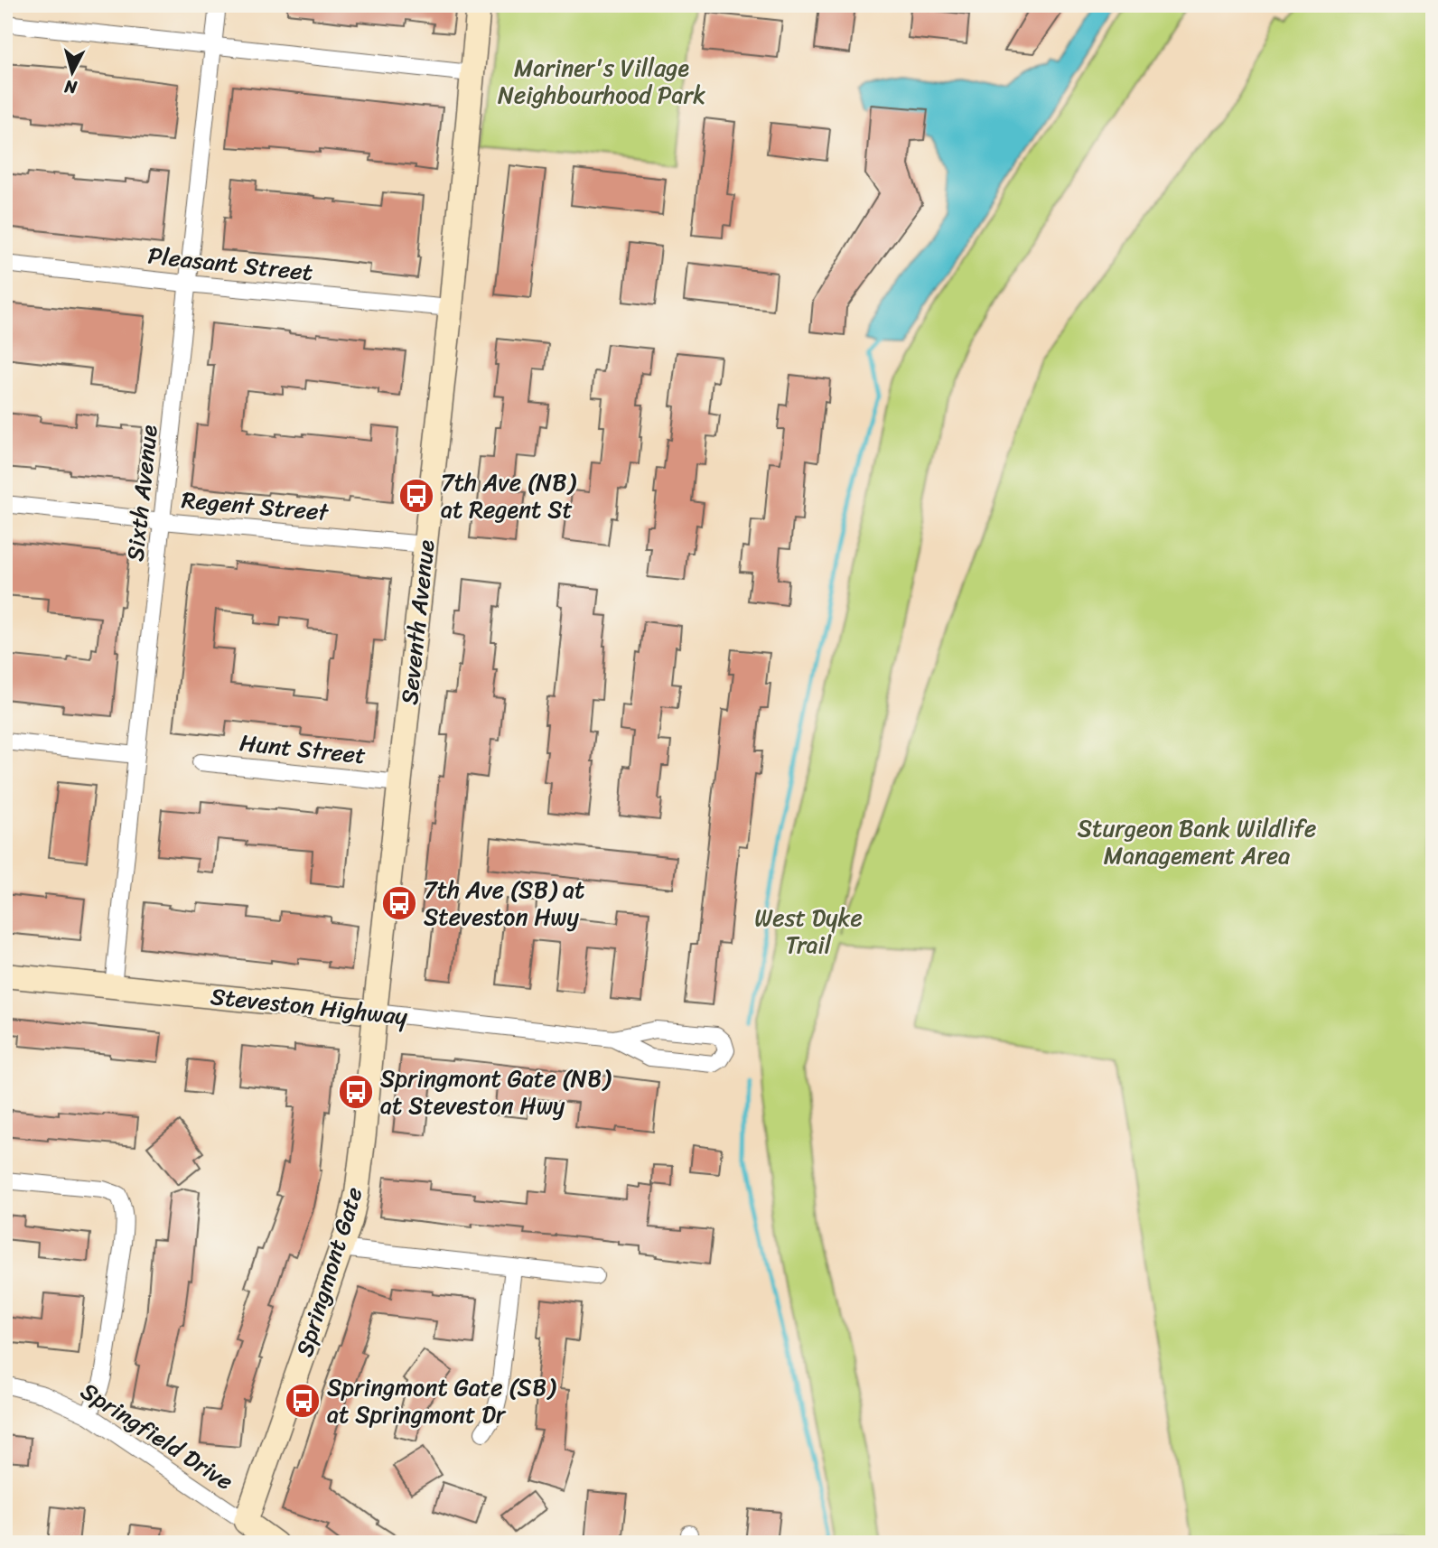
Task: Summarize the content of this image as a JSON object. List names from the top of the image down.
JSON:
{
  "streets": {
    "street": [
      "Pleasant Street",
      "Sixth Avenue",
      "Regent Street",
      "Seventh Avenue",
      "Hunt Street",
      "Steveston Highway",
      "Springmont Gate",
      "Springfield Drive"
    ]
  },
  "crossings": [
    ["Pleasant Street", "Sixth Avenue"],
    ["Pleasant Street", "Seventh Avenue"],
    ["Sixth Avenue", "Regent Street"],
    ["Sixth Avenue", "Steveston Highway"],
    ["Regent Street", "Seventh Avenue"],
    ["Seventh Avenue", "Hunt Street"],
    ["Seventh Avenue", "Steveston Highway"],
    ["Seventh Avenue", "Springmont Gate"],
    ["Steveston Highway", "Springmont Gate"],
    ["Springmont Gate", "Springfield Drive"]
  ],
  "parks": ["Mariner's Village Neighbourhood Park", "Sturgeon Bank Wildlife Management Area", "West Dyke Trail"],
  "places": {
    "bus stop": [
      "7th Ave (NB) at Regent St",
      "7th Ave (SB) at Steveston Hwy",
      "Springmont Gate (NB) at Steveston Hwy",
      "Springmont Gate (SB) at Springmont Dr"
    ]
  },
  "north": "bottom"
}
